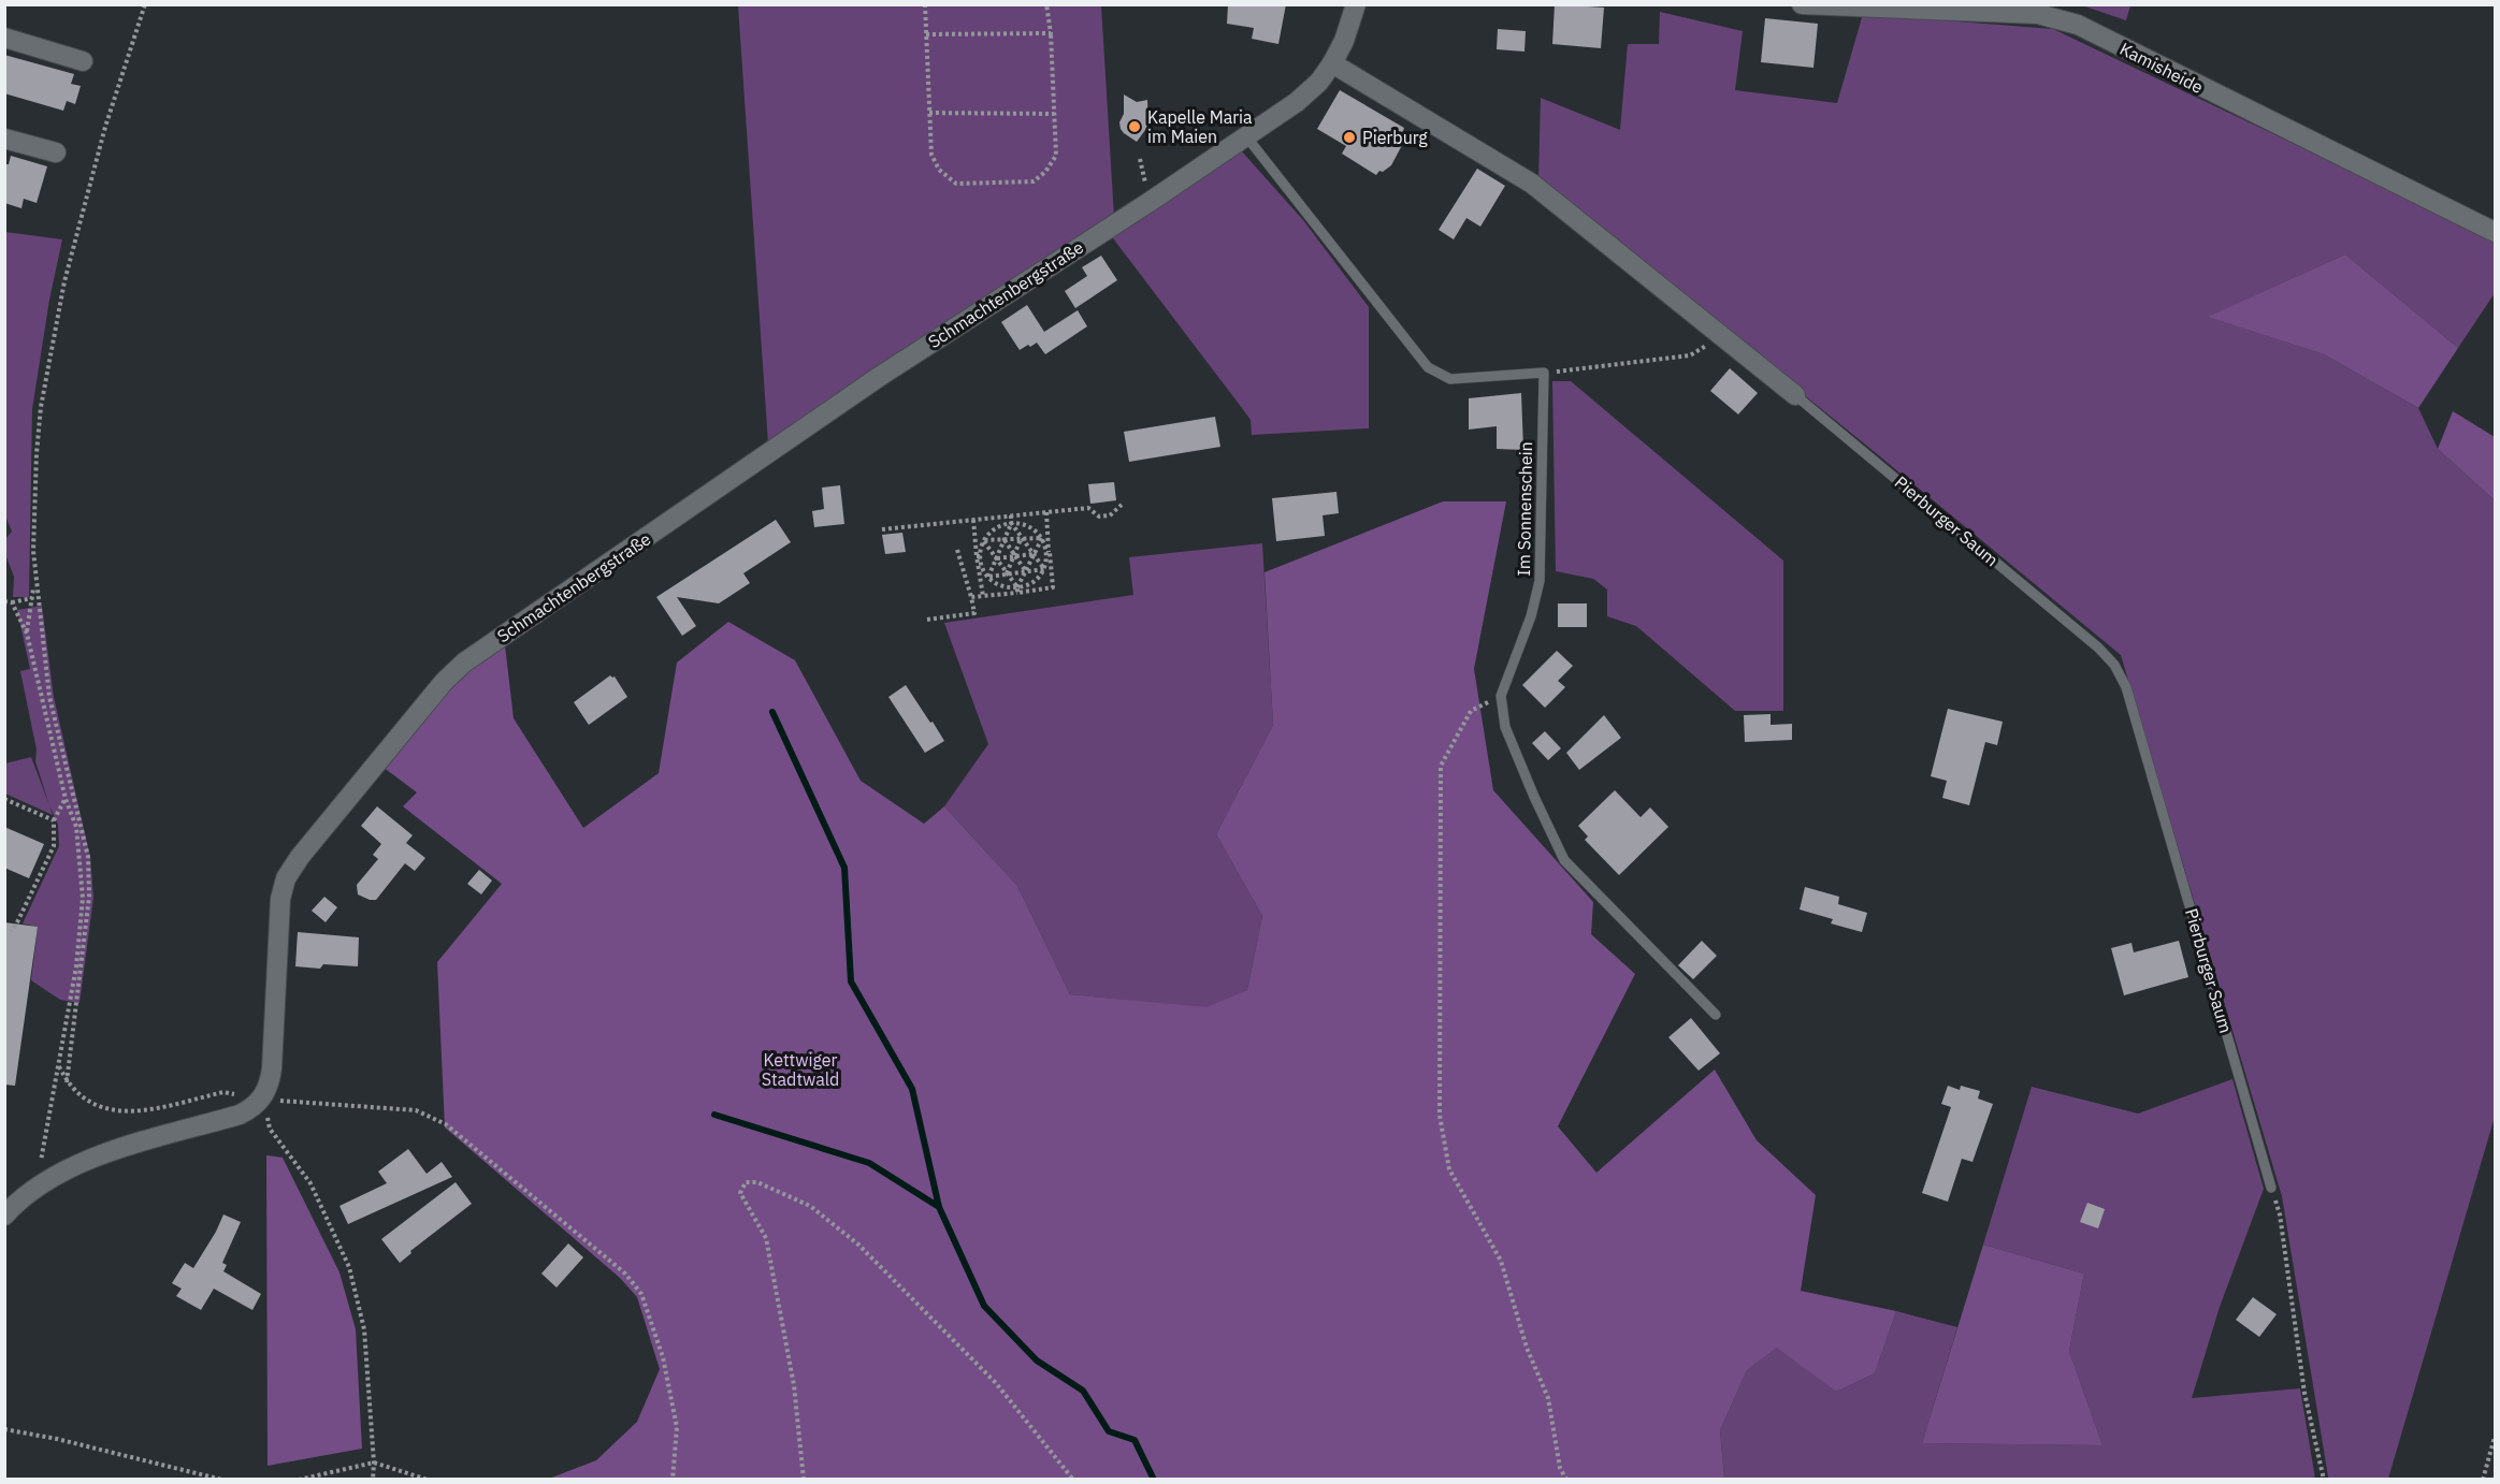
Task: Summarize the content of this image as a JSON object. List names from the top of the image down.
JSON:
{
  "streets": {
    "street": ["Kamisheide", "Schmachtenbergstraße", "Pierburger Saum"],
    "lane": ["Im Sonnenschein"]
  },
  "crossings": [
    ["Schmachtenbergstraße", "Pierburger Saum"]
  ],
  "parks": ["Kettwiger Stadtwald"],
  "places": ["Kapelle Maria im Maien", "Pierburg"]
}
